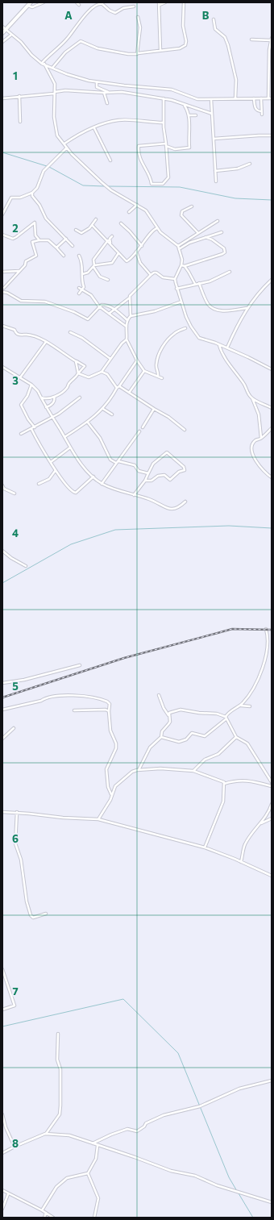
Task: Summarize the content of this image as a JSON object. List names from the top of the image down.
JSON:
{
  "grid": {
    "columns": ["A", "B"],
    "rows": [
      "1",
      "2",
      "3",
      "4",
      "5",
      "6",
      "7",
      "8"
    ]
  }
}
